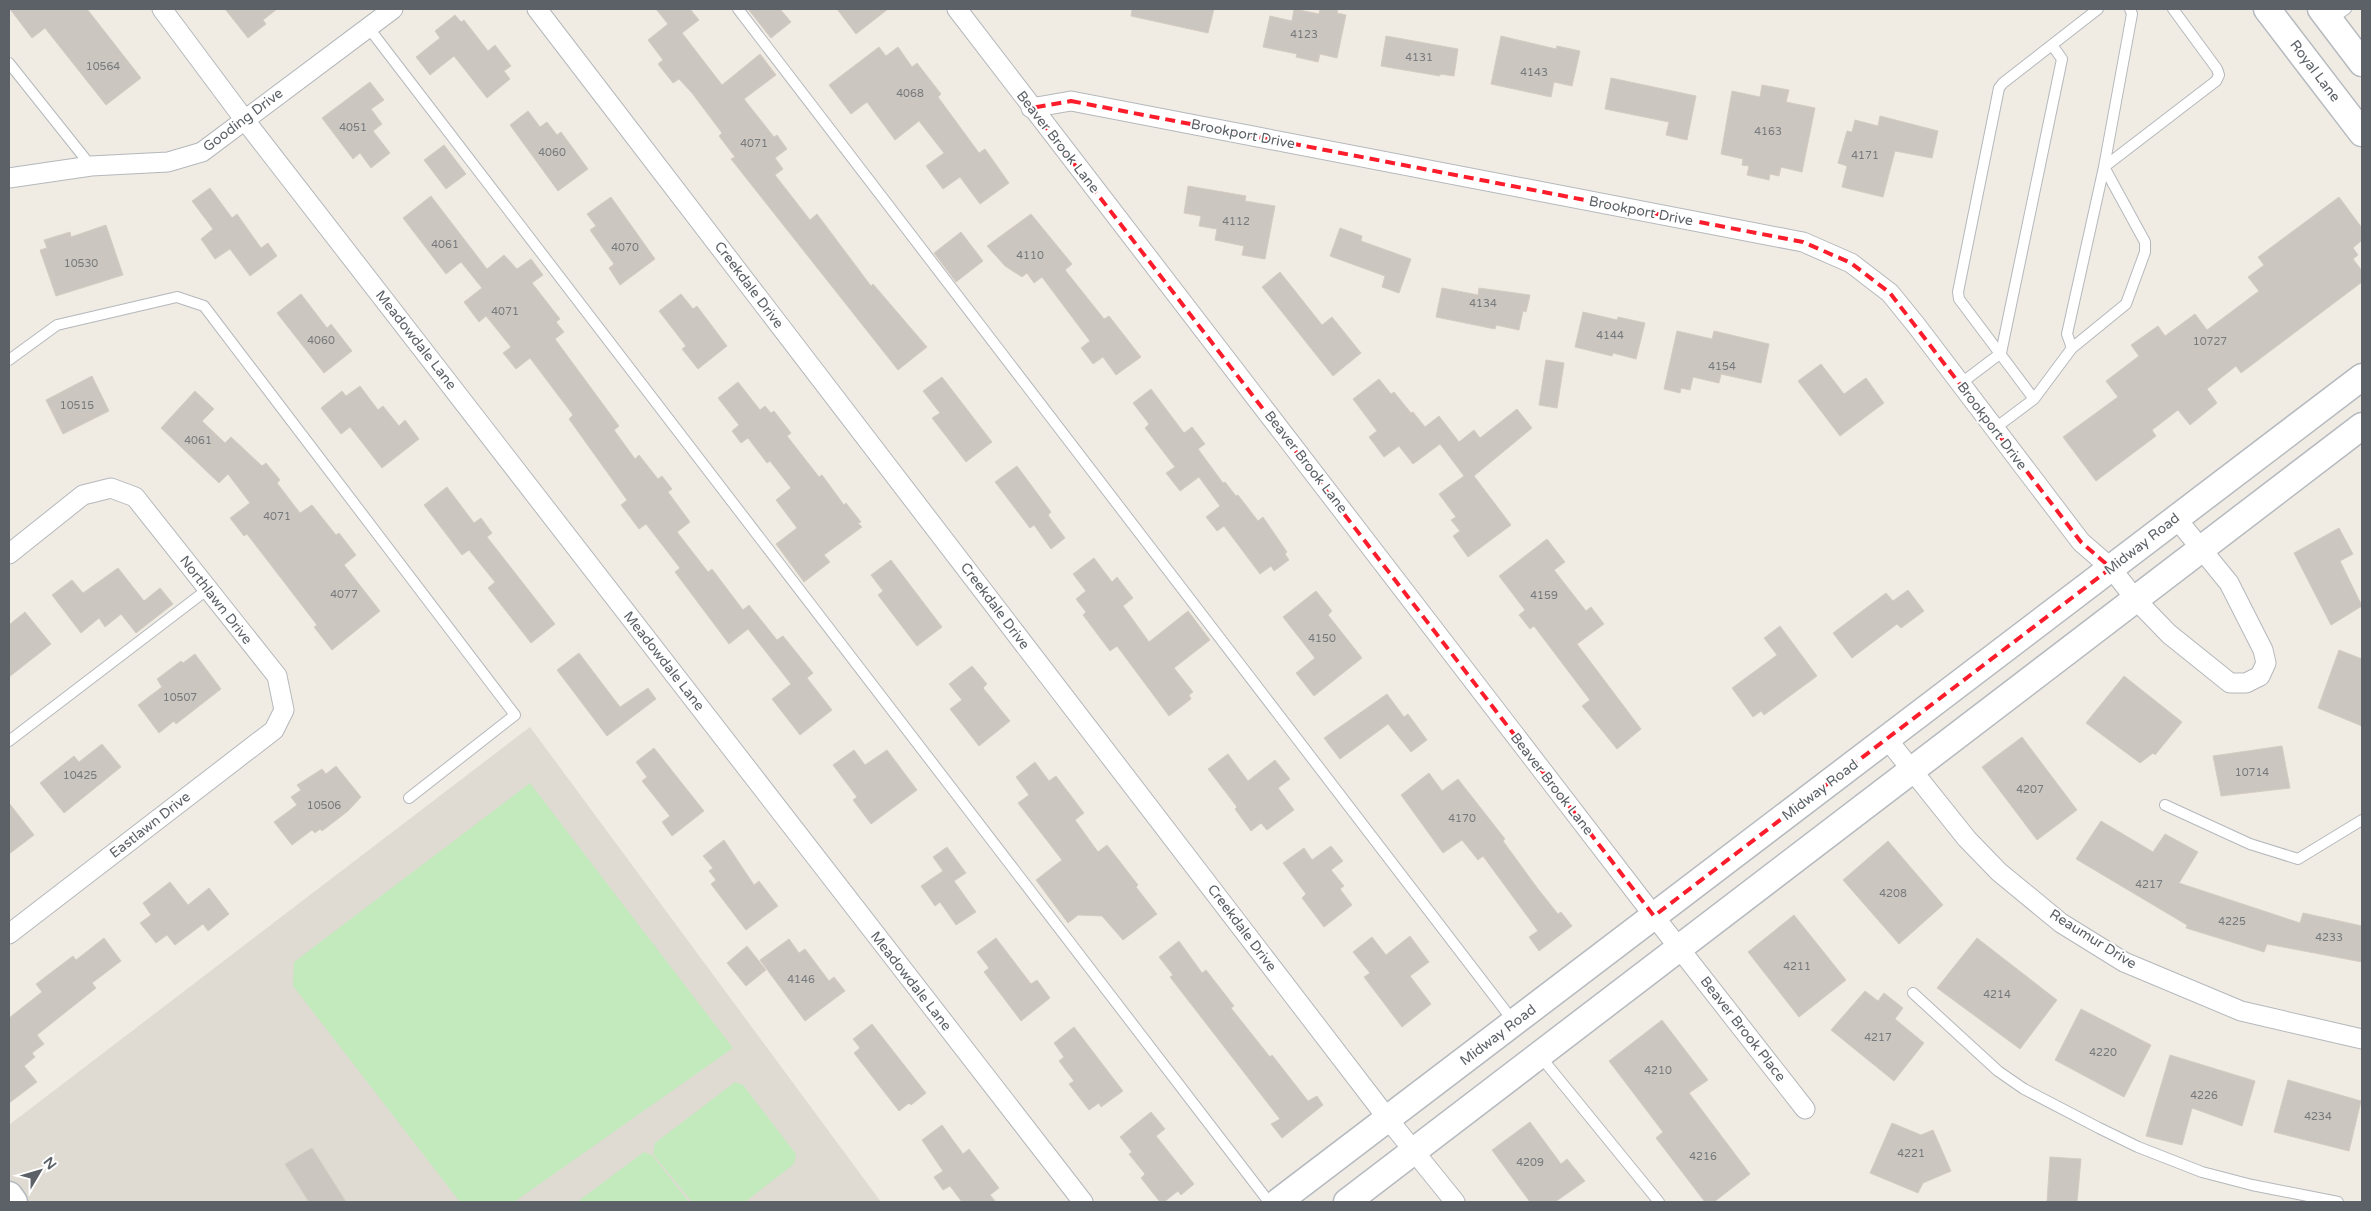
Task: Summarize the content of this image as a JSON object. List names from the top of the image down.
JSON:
{
  "streets": {
    "main road": ["Royal Lane", "Midway Road"],
    "street": [
      "Gooding Drive",
      "Brookport Drive",
      "Beaver Brook Lane",
      "Creekdale Drive",
      "Meadowdale Lane",
      "Northlawn Drive",
      "Eastlawn Drive",
      "Reaumur Drive",
      "Beaver Brook Place"
    ]
  },
  "crossings": [
    ["Gooding Drive", "Meadowdale Lane"],
    ["Brookport Drive", "Beaver Brook Lane"],
    ["Brookport Drive", "Midway Road"],
    ["Beaver Brook Lane", "Midway Road"],
    ["Beaver Brook Lane", "Beaver Brook Place"],
    ["Creekdale Drive", "Midway Road"],
    ["Midway Road", "Reaumur Drive"],
    ["Northlawn Drive", "Eastlawn Drive"]
  ],
  "house_numbers": [
    "4123",
    "4131",
    "10564",
    "4143",
    "4068",
    "4051",
    "4163",
    "4071",
    "4060",
    "4171",
    "4112",
    "4061",
    "4070",
    "4110",
    "10530",
    "4134",
    "4071",
    "4144",
    "4060",
    "10727",
    "4154",
    "10515",
    "4061",
    "4071",
    "4077",
    "4159",
    "4150",
    "10507",
    "10714",
    "10425",
    "4207",
    "10506",
    "4170",
    "4217",
    "4208",
    "4225",
    "4233",
    "4211",
    "4146",
    "4214",
    "4217",
    "4220",
    "4210",
    "4226",
    "4234",
    "4221",
    "4216",
    "4209"
  ],
  "north": "top right"
}
